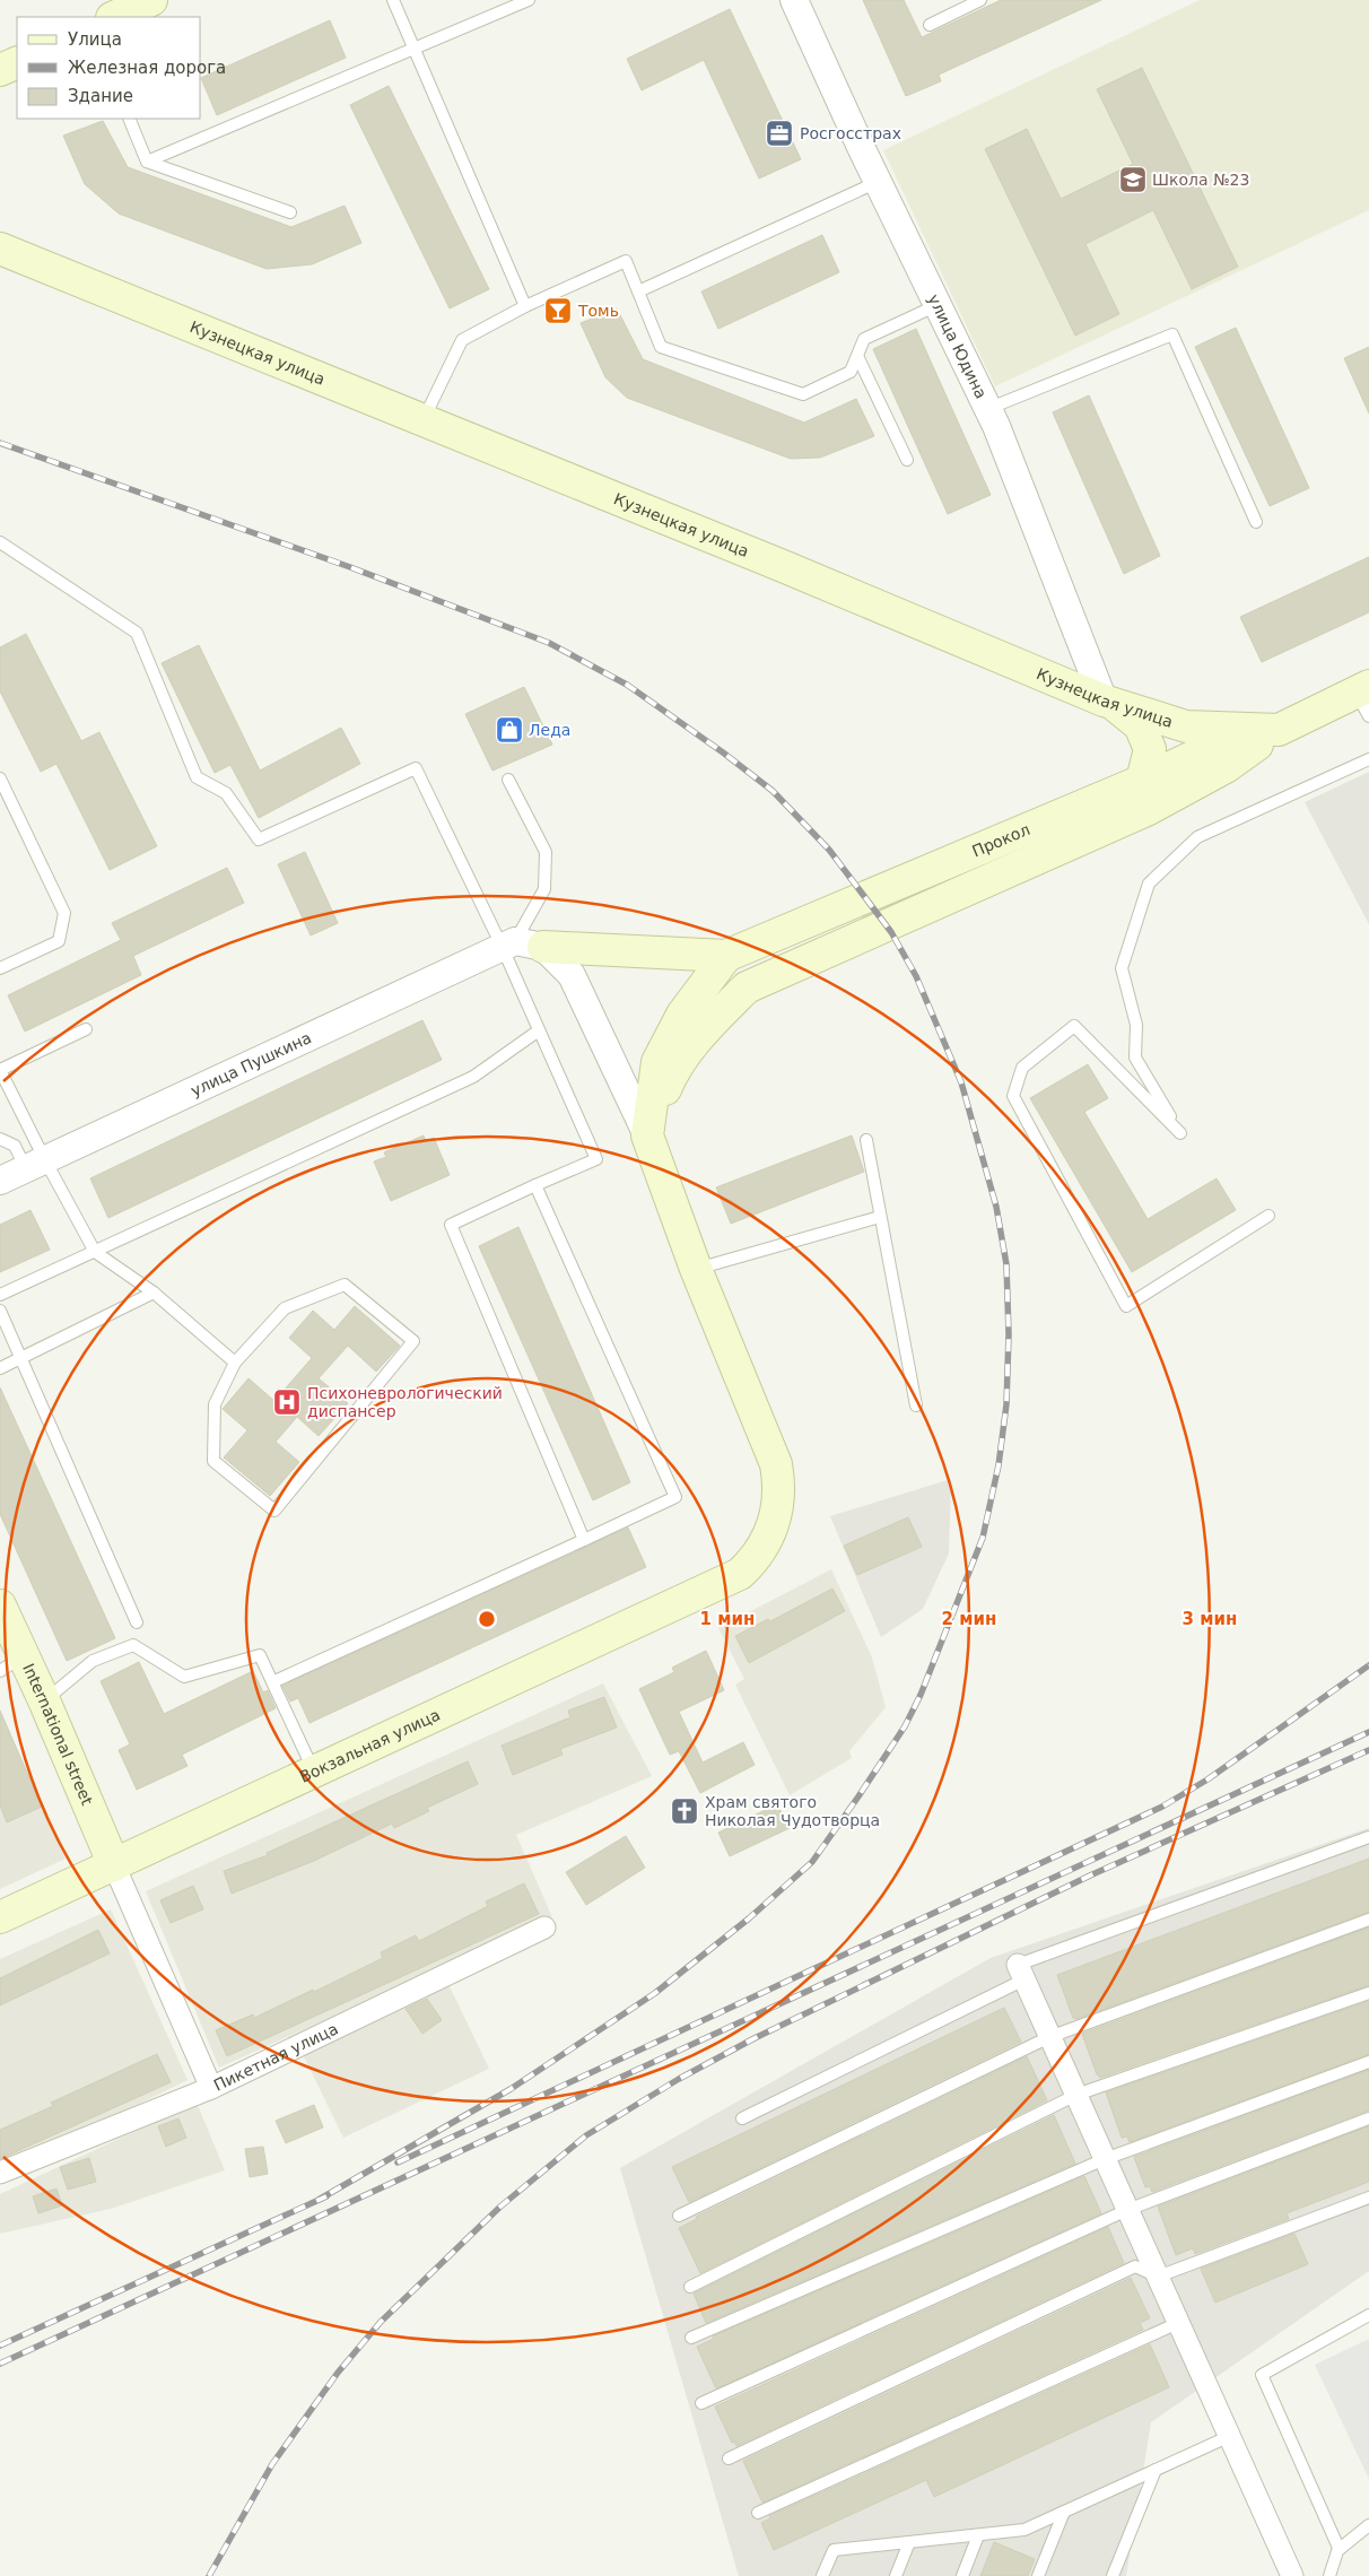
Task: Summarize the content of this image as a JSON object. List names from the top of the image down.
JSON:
{
  "streets": {
    "main road": [
      "Кузнецкая улица",
      "Прокол",
      "International street",
      "Вокзальная улица"
    ],
    "street": ["улица Юдина", "улица Пушкина", "Пикетная улица"]
  },
  "crossings": [
    ["улица Юдина", "Кузнецкая улица"],
    ["Кузнецкая улица", "Прокол"],
    ["International street", "Вокзальная улица"]
  ],
  "places": {
    "office": ["Росгосстрах"],
    "school or university": ["Школа №23"],
    "bar": ["Томь"],
    "shop": ["Леда"],
    "hospital": ["Психоневрологический диспансер"],
    "church": ["Храм святого Николая Чудотворца"]
  },
  "legend": ["Улица", "Железная дорога", "Здание"],
  "rings": ["1 мин", "2 мин", "3 мин"]
}
